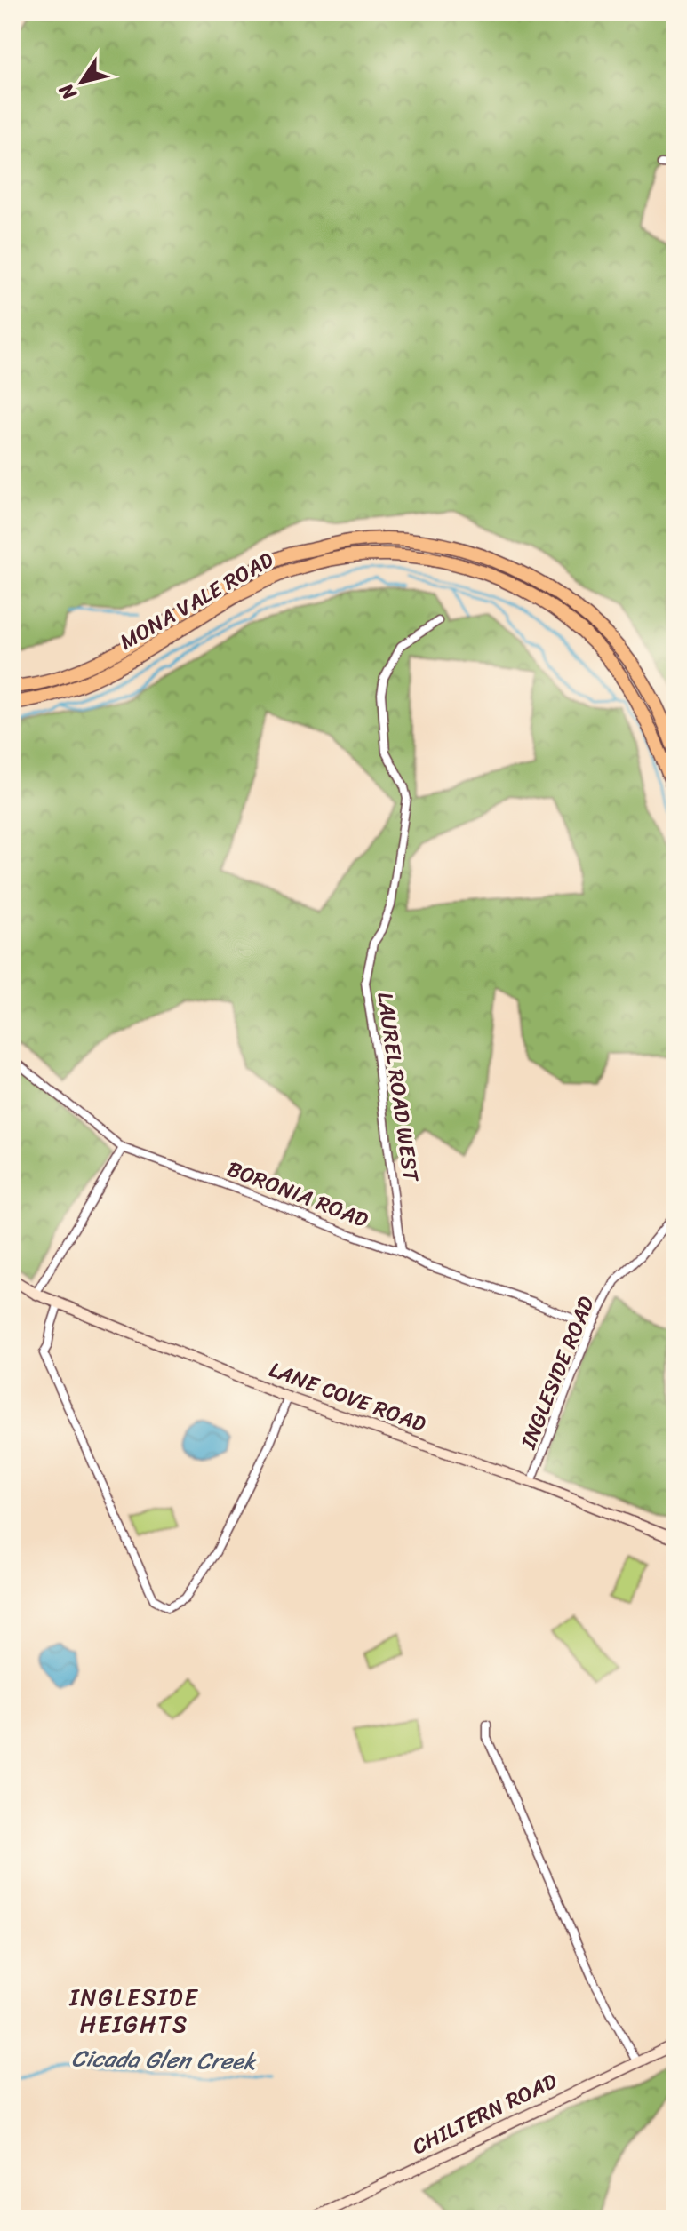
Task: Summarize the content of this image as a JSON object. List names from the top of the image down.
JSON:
{
  "streets": {
    "highway": ["MONA VALE ROAD"],
    "street": [
      "LAUREL ROAD WEST",
      "BORONIA ROAD",
      "INGLESIDE ROAD",
      "LANE COVE ROAD",
      "CHILTERN ROAD"
    ]
  },
  "crossings": [
    ["LAUREL ROAD WEST", "BORONIA ROAD"],
    ["BORONIA ROAD", "INGLESIDE ROAD"],
    ["INGLESIDE ROAD", "LANE COVE ROAD"]
  ],
  "districts": ["INGLESIDE HEIGHTS"],
  "water": ["Cicada Glen Creek"],
  "north": "bottom left"
}
